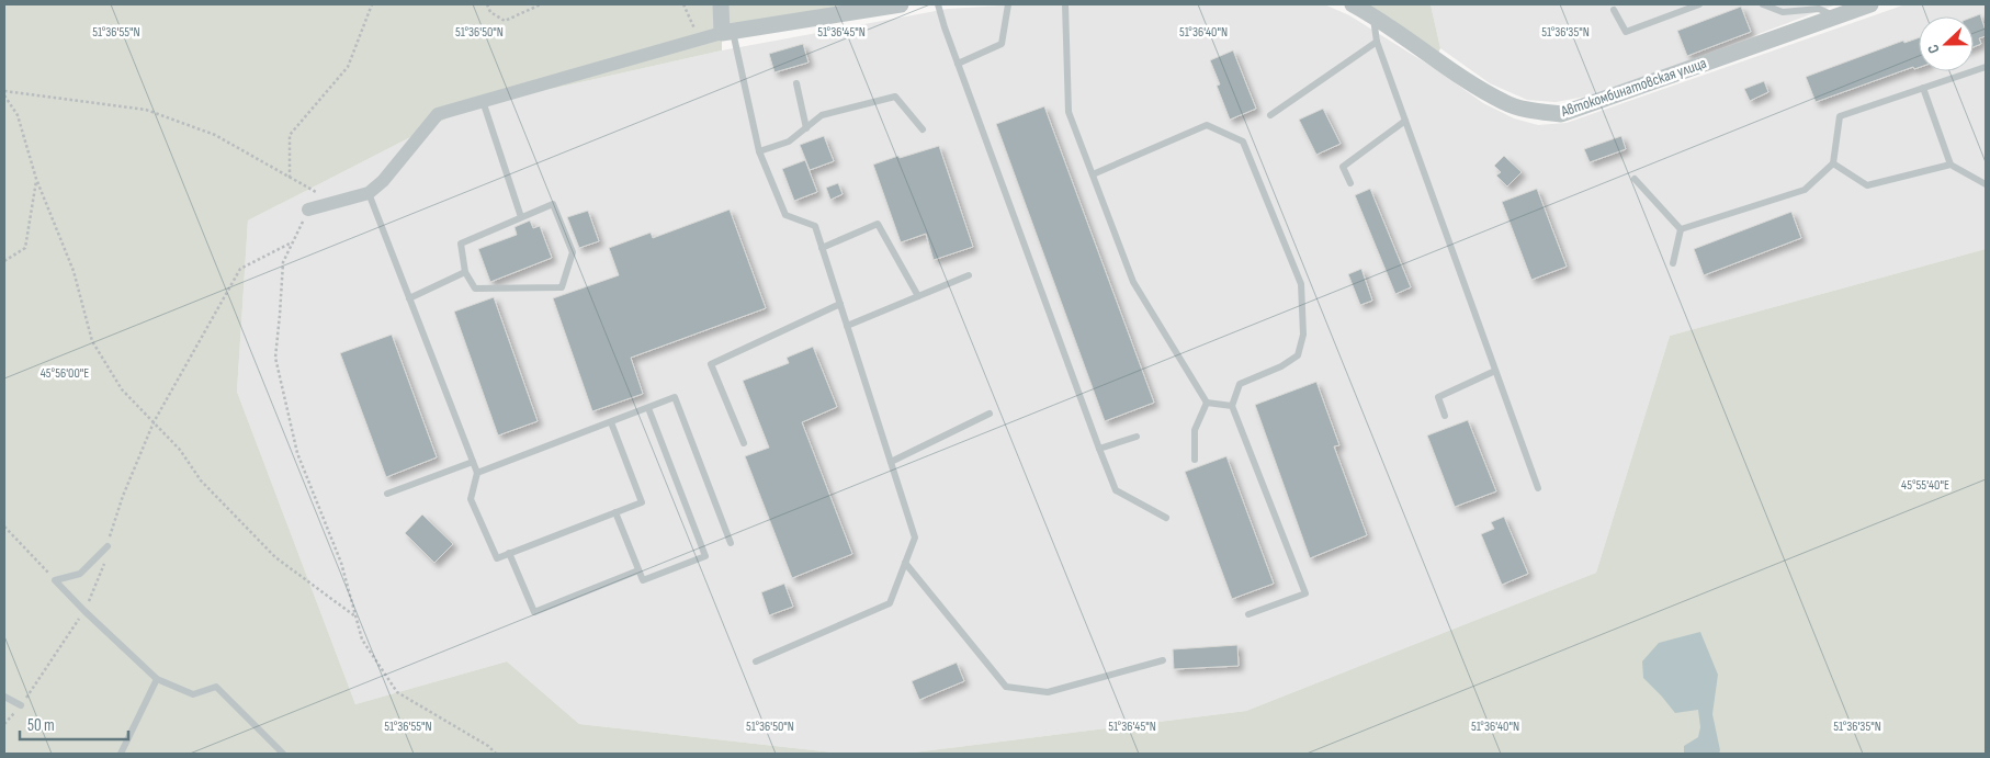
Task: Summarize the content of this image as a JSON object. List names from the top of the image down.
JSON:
{
  "streets": {
    "street": ["Автокомбинатовская улица"]
  },
  "scale_bar": "50 m",
  "north": "left",
  "coordinates": [
    "51°36'55\"N",
    "51°36'50\"N",
    "51°36'45\"N",
    "51°36'40\"N",
    "51°36'35\"N",
    "45°56'00\"E",
    "45°55'40\"E"
  ]
}
